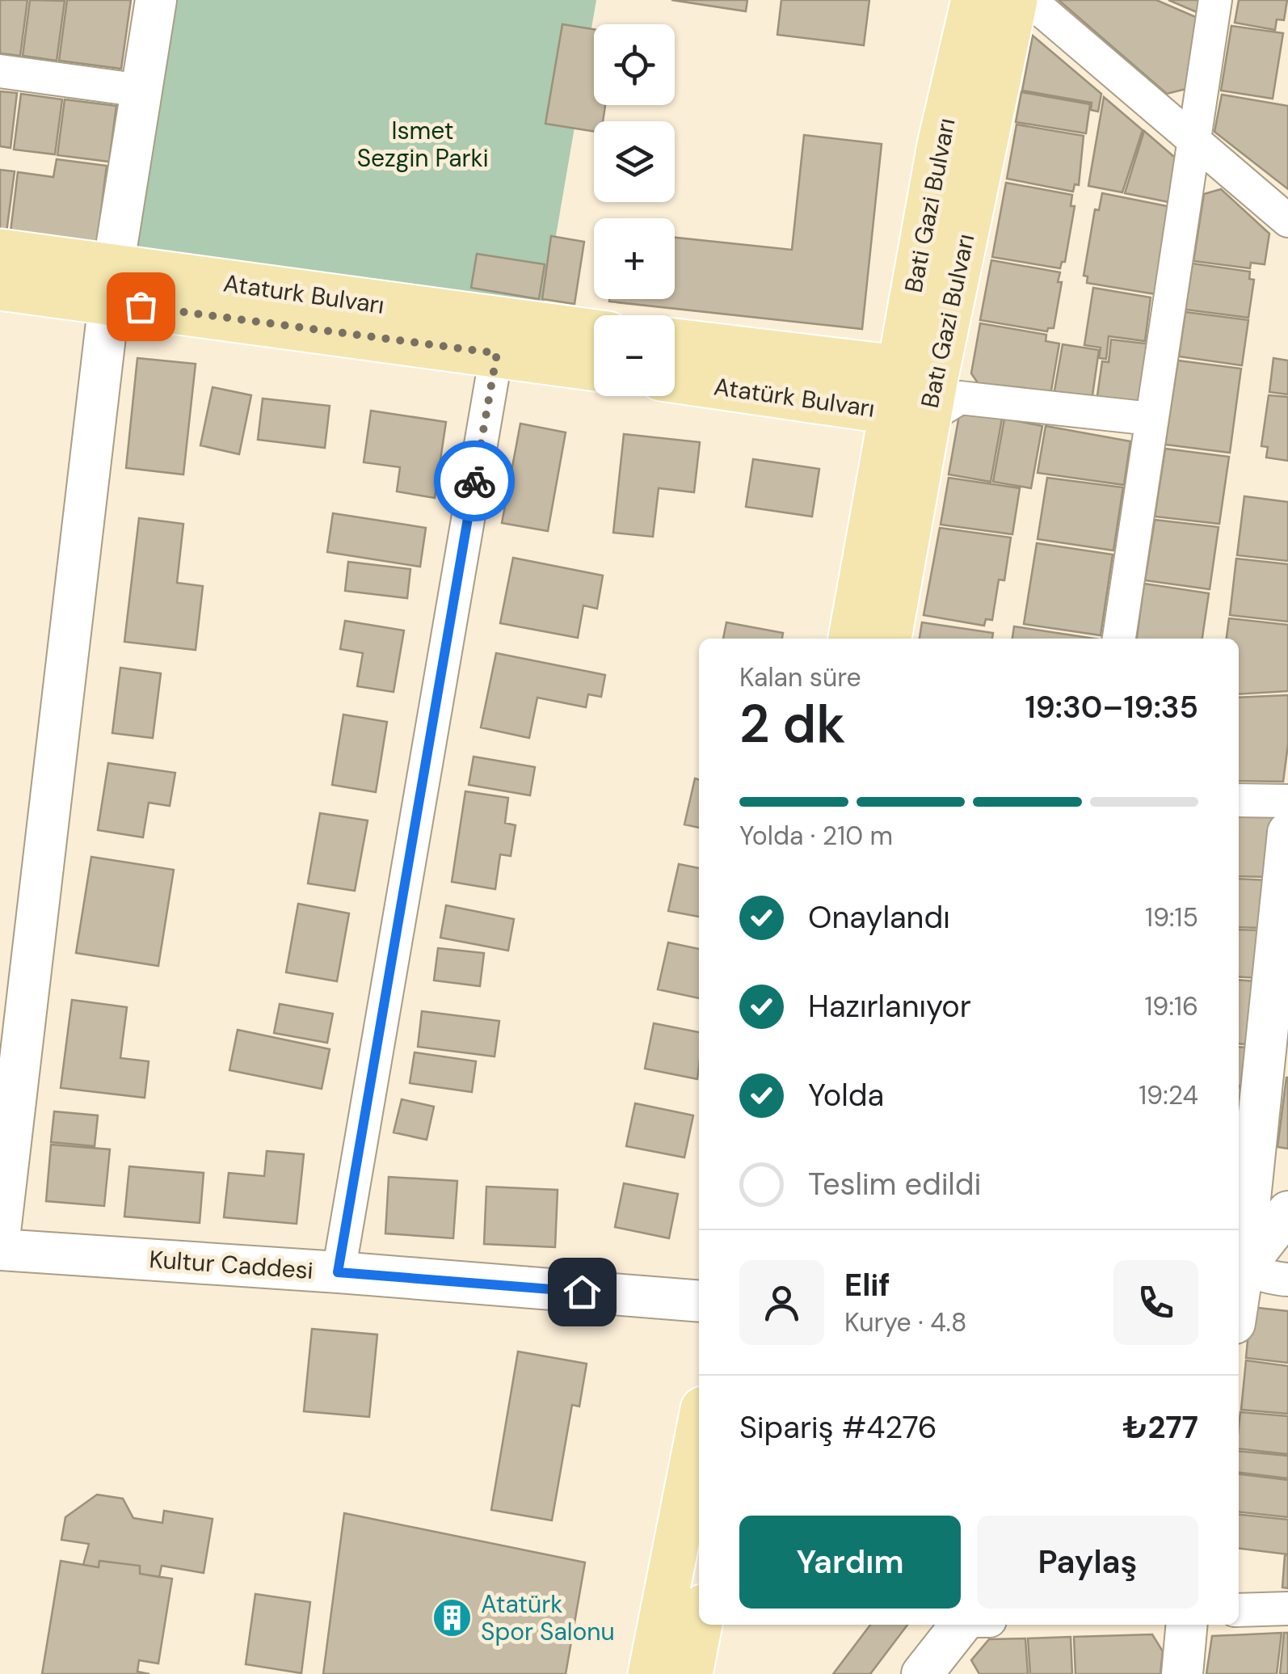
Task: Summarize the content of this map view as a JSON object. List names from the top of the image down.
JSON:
{
  "streets": {
    "main road": [
      "Bati Gazi Bulvarı",
      "Ataturk Bulvarı",
      "Batı Gazi Bulvarı",
      "Atatürk Bulvarı"
    ],
    "street": ["Kultur Caddesi"]
  },
  "crossings": [
    ["Bati Gazi Bulvarı", "Batı Gazi Bulvarı"],
    ["Bati Gazi Bulvarı", "Atatürk Bulvarı"],
    ["Batı Gazi Bulvarı", "Atatürk Bulvarı"]
  ],
  "parks": ["Ismet Sezgin Parki"],
  "places": {
    "building": ["Atatürk Spor Salonu"]
  },
  "page": {
    "map_buttons": ["+", "−"],
    "heading": ["2 dk", "Kalan süre", "19:30–19:35"],
    "panel": [
      "Elif",
      "Kurye · 4.8",
      "Sipariş #4276",
      "₺277"
    ],
    "bar": "Yolda · 210 m",
    "list": [
      ["Onaylandı", "19:15"],
      ["Hazırlanıyor", "19:16"],
      ["Yolda", "19:24"],
      "Teslim edildi"
    ],
    "buttons": ["Yardım", "Paylaş"]
  }
}
